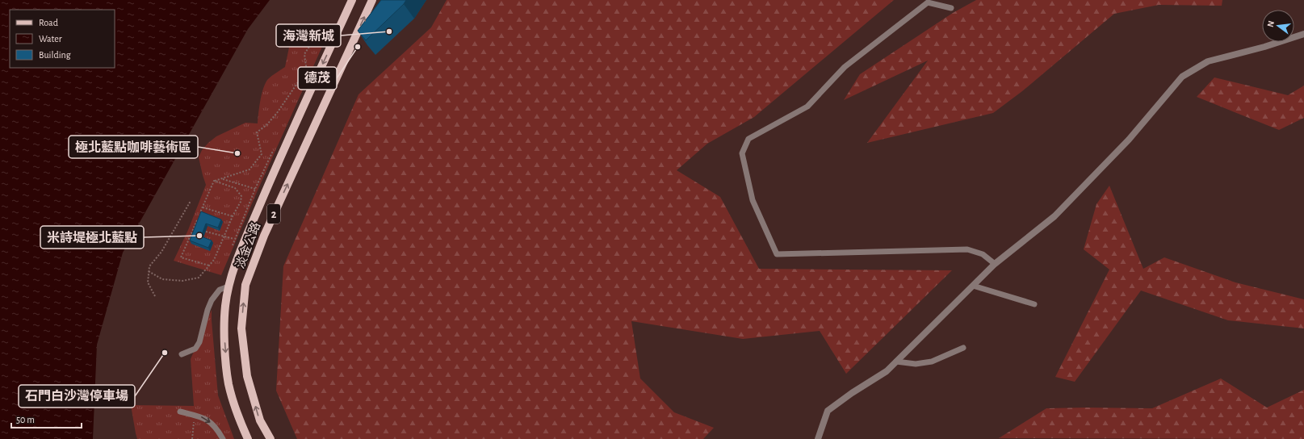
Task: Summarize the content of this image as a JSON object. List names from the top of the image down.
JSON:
{
  "streets": {
    "main road": ["2", "淡金公路"]
  },
  "places": [
    "海灣新城",
    "德茂",
    "極北藍點咖啡藝術區",
    "米詩堤極北藍點",
    "石門白沙灣停車場"
  ],
  "legend": ["Road", "Water", "Building"],
  "scale_bar": "50 m",
  "north": "left"
}
